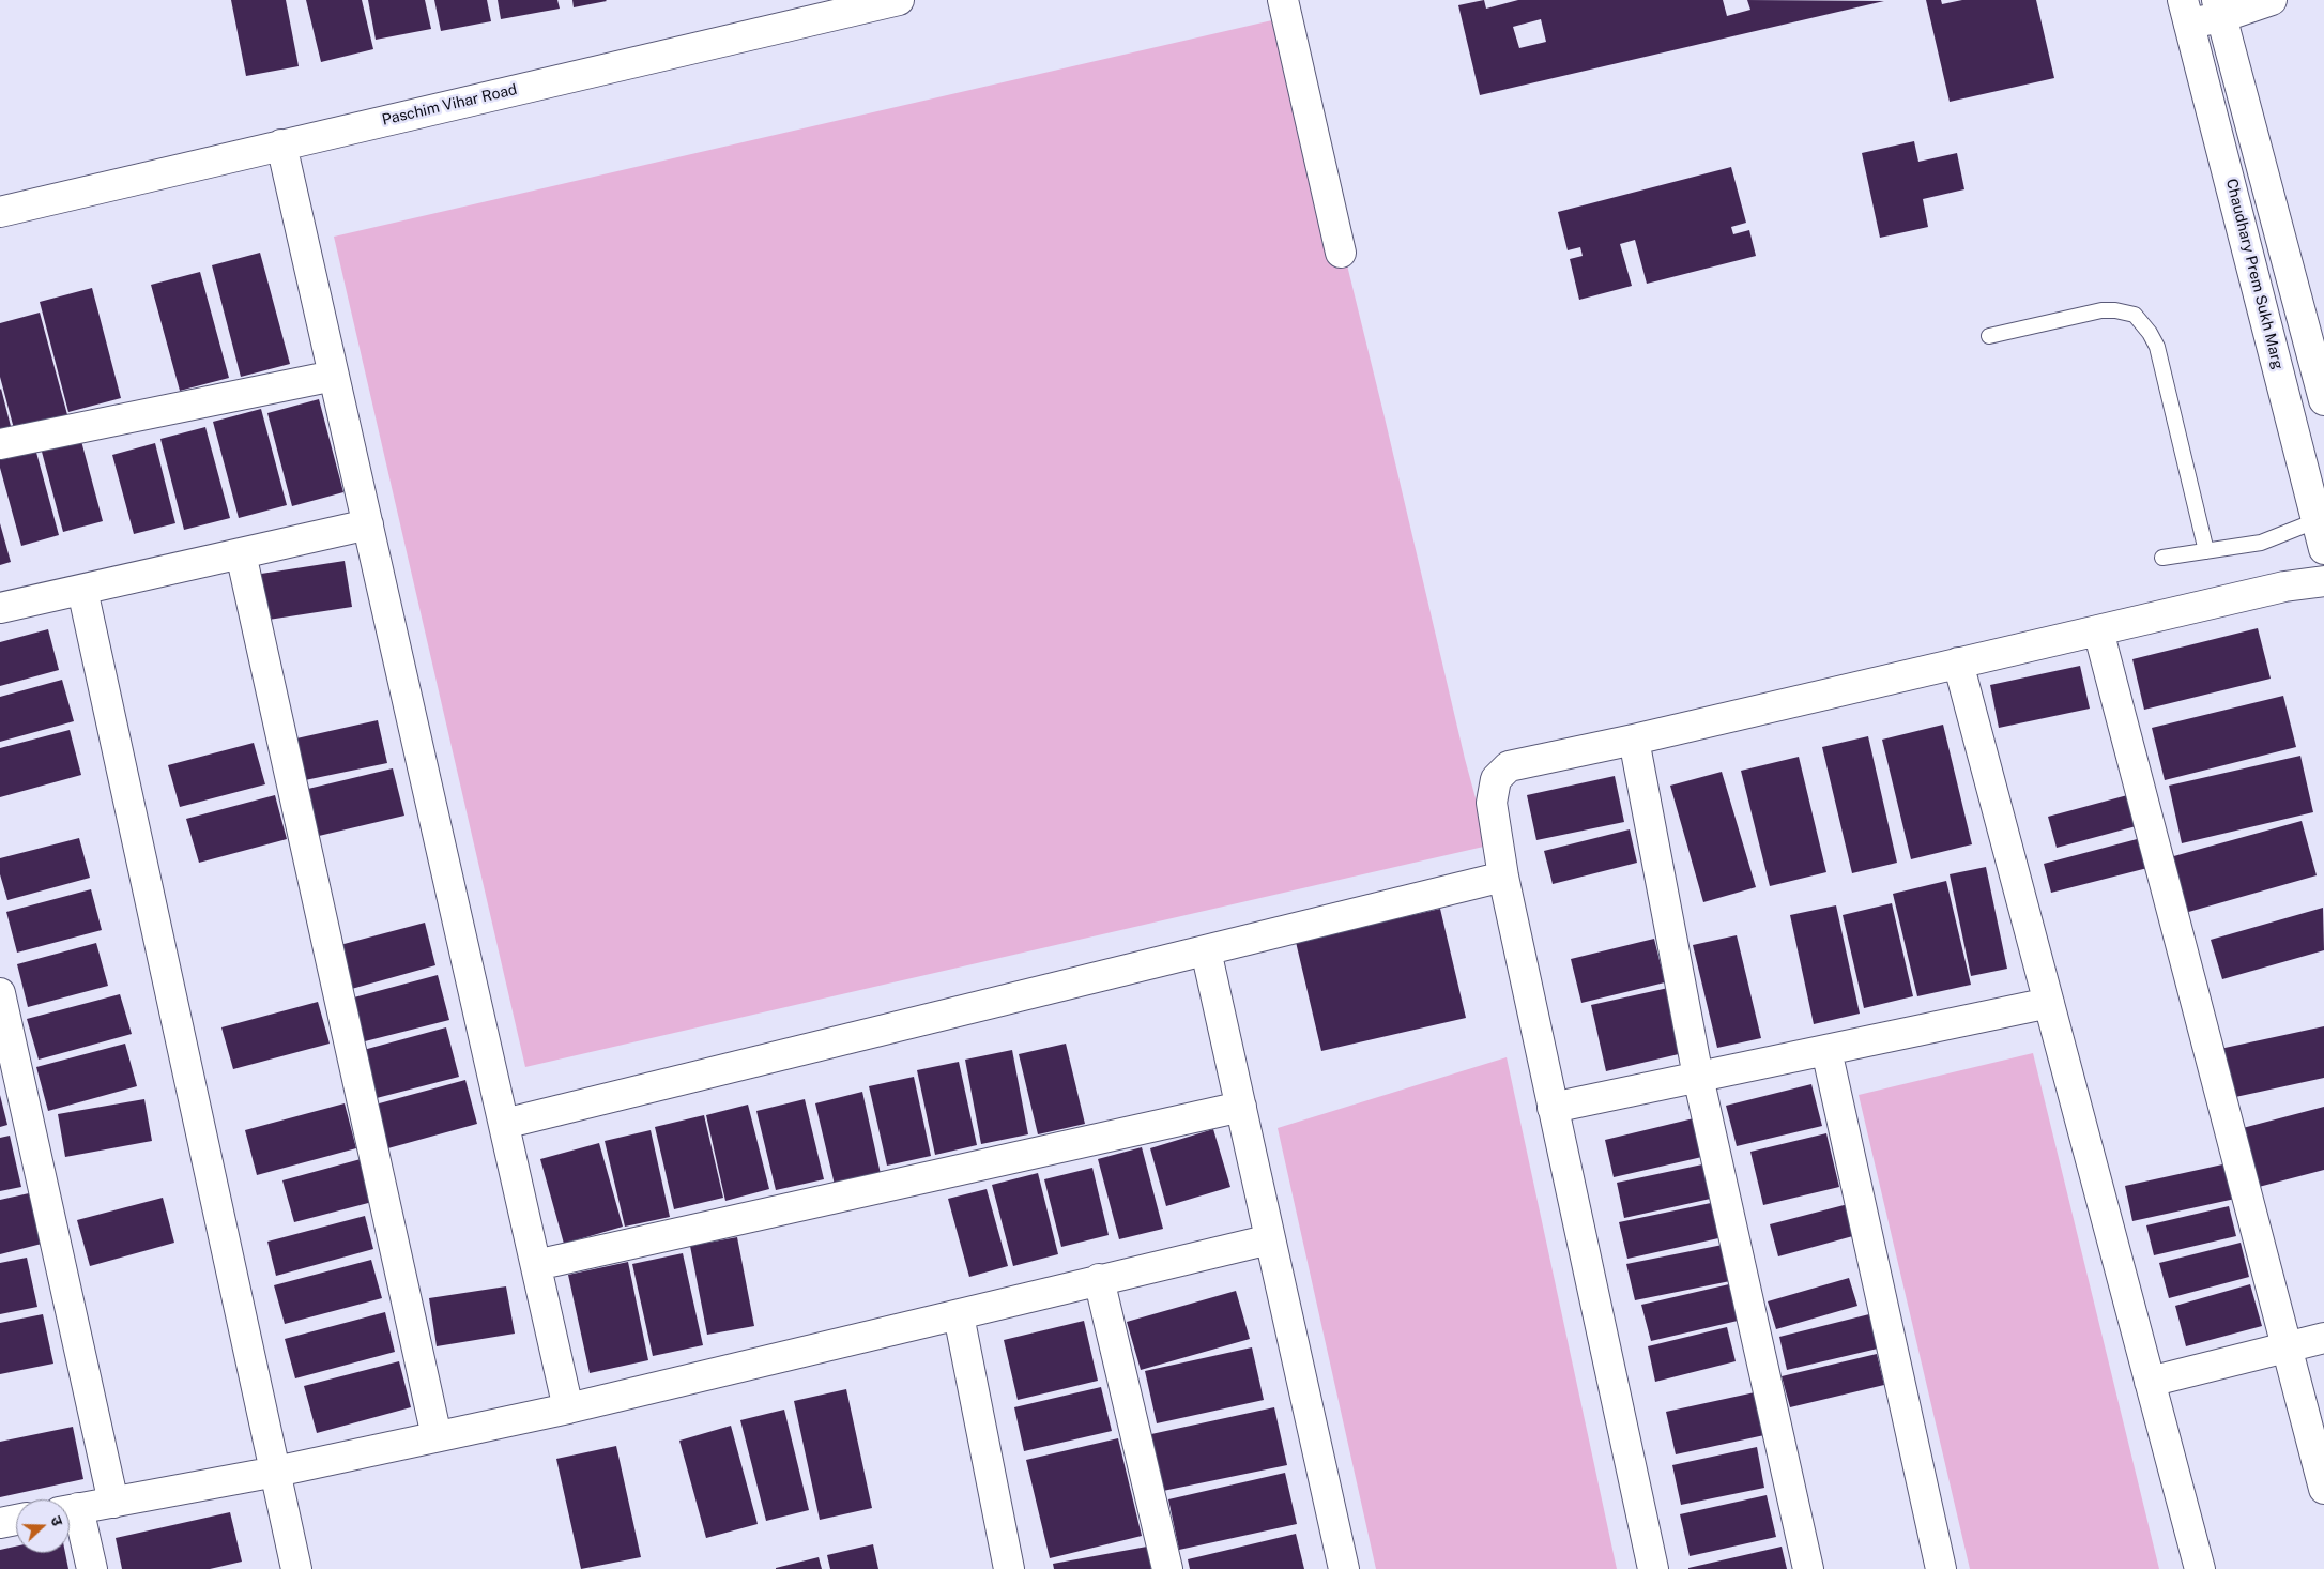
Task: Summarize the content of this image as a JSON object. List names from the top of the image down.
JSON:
{
  "streets": {
    "street": ["Paschim Vihar Road", "Chaudhary Prem Sukh Marg"]
  },
  "north": "right"
}
